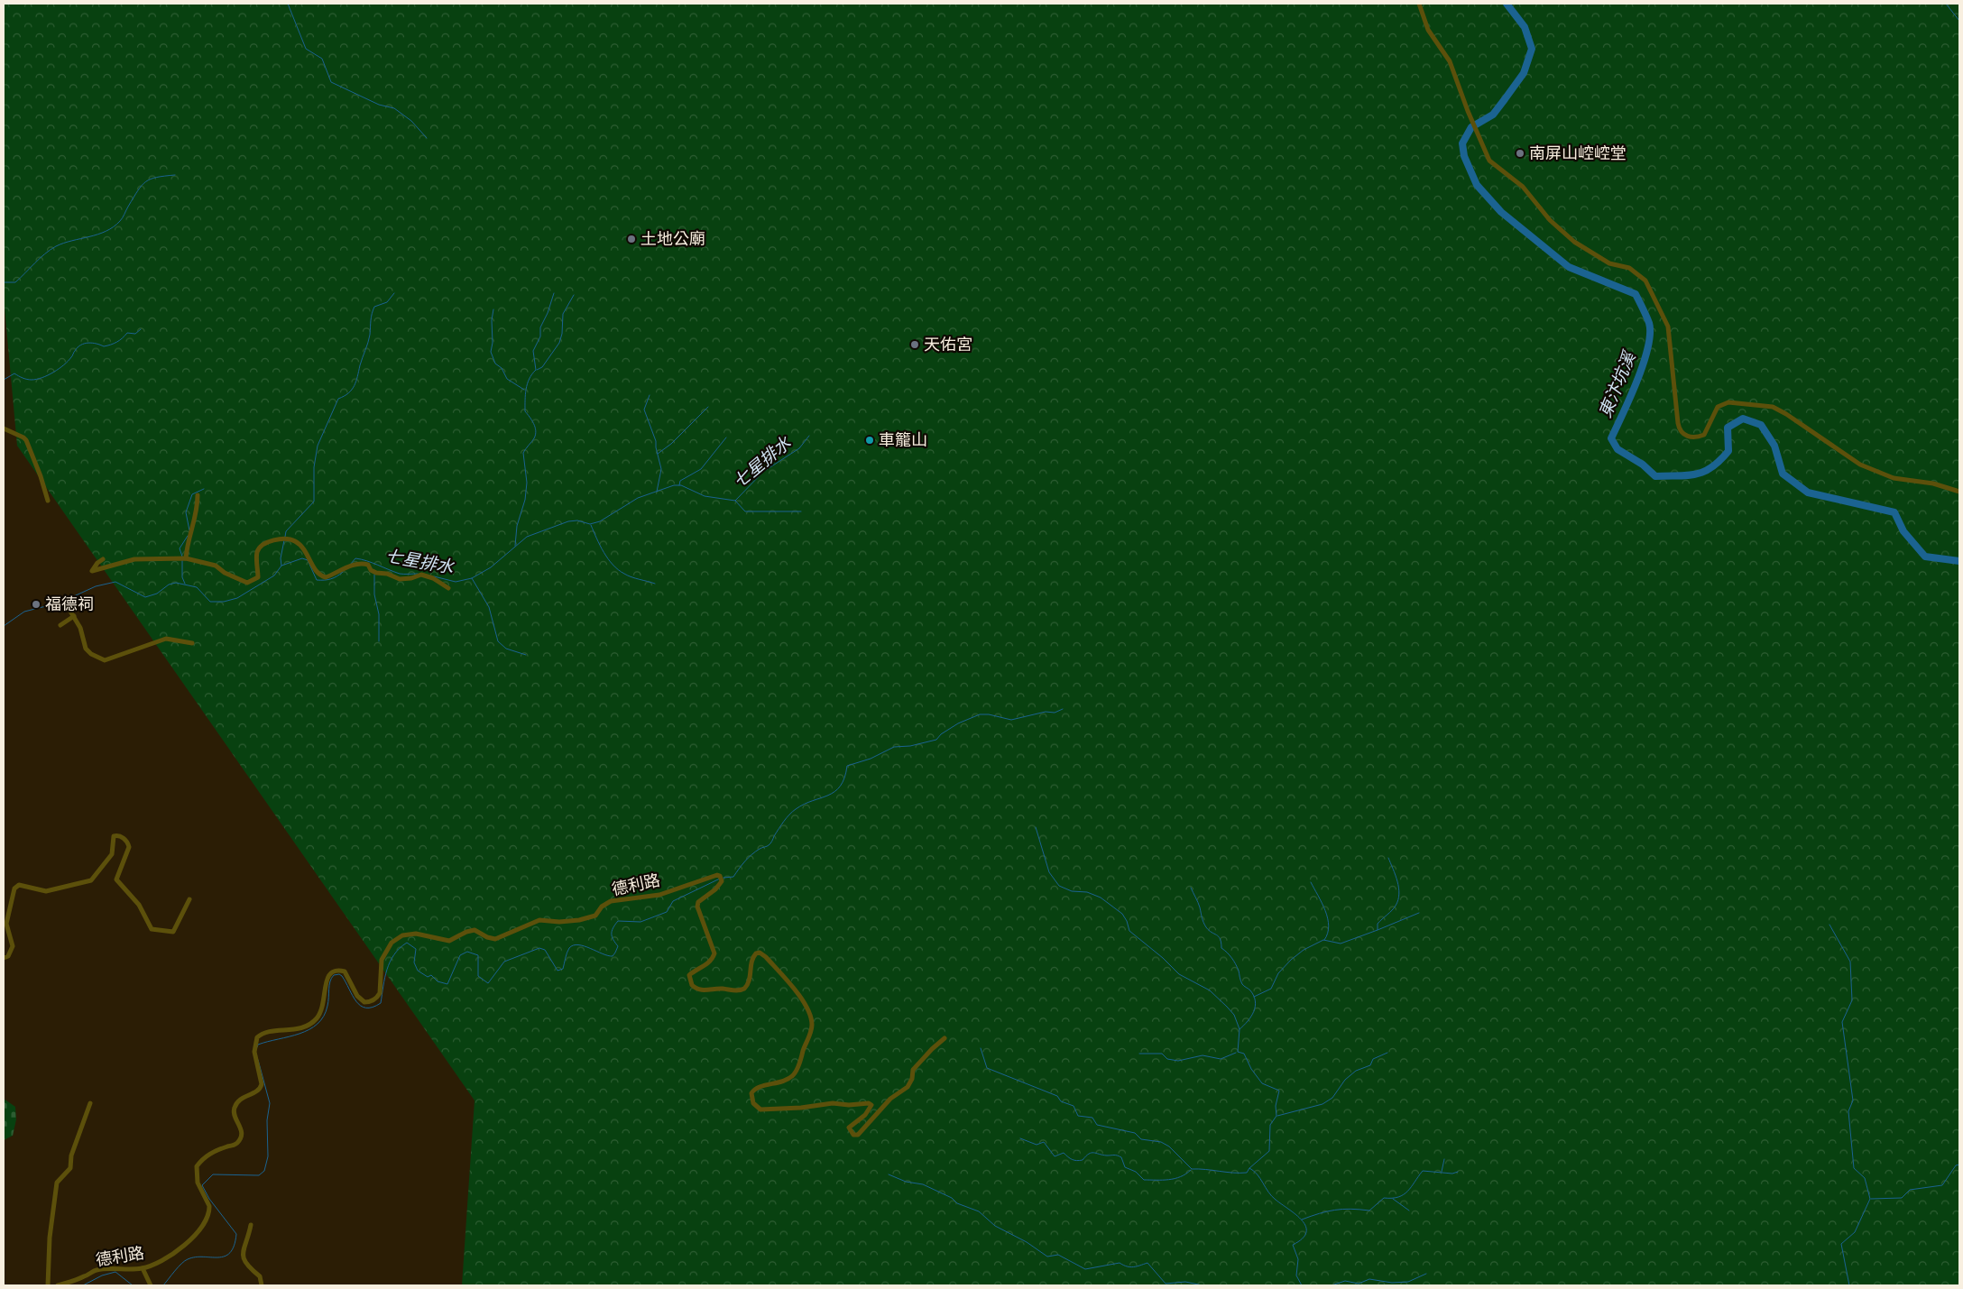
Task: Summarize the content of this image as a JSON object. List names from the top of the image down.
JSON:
{
  "streets": {
    "street": ["德利路"]
  },
  "water": ["東汴坑溪", "七星排水"],
  "places": [
    "南屏山崆崆堂",
    "土地公廟",
    "天佑宮",
    "車籠山",
    "福德祠"
  ]
}
